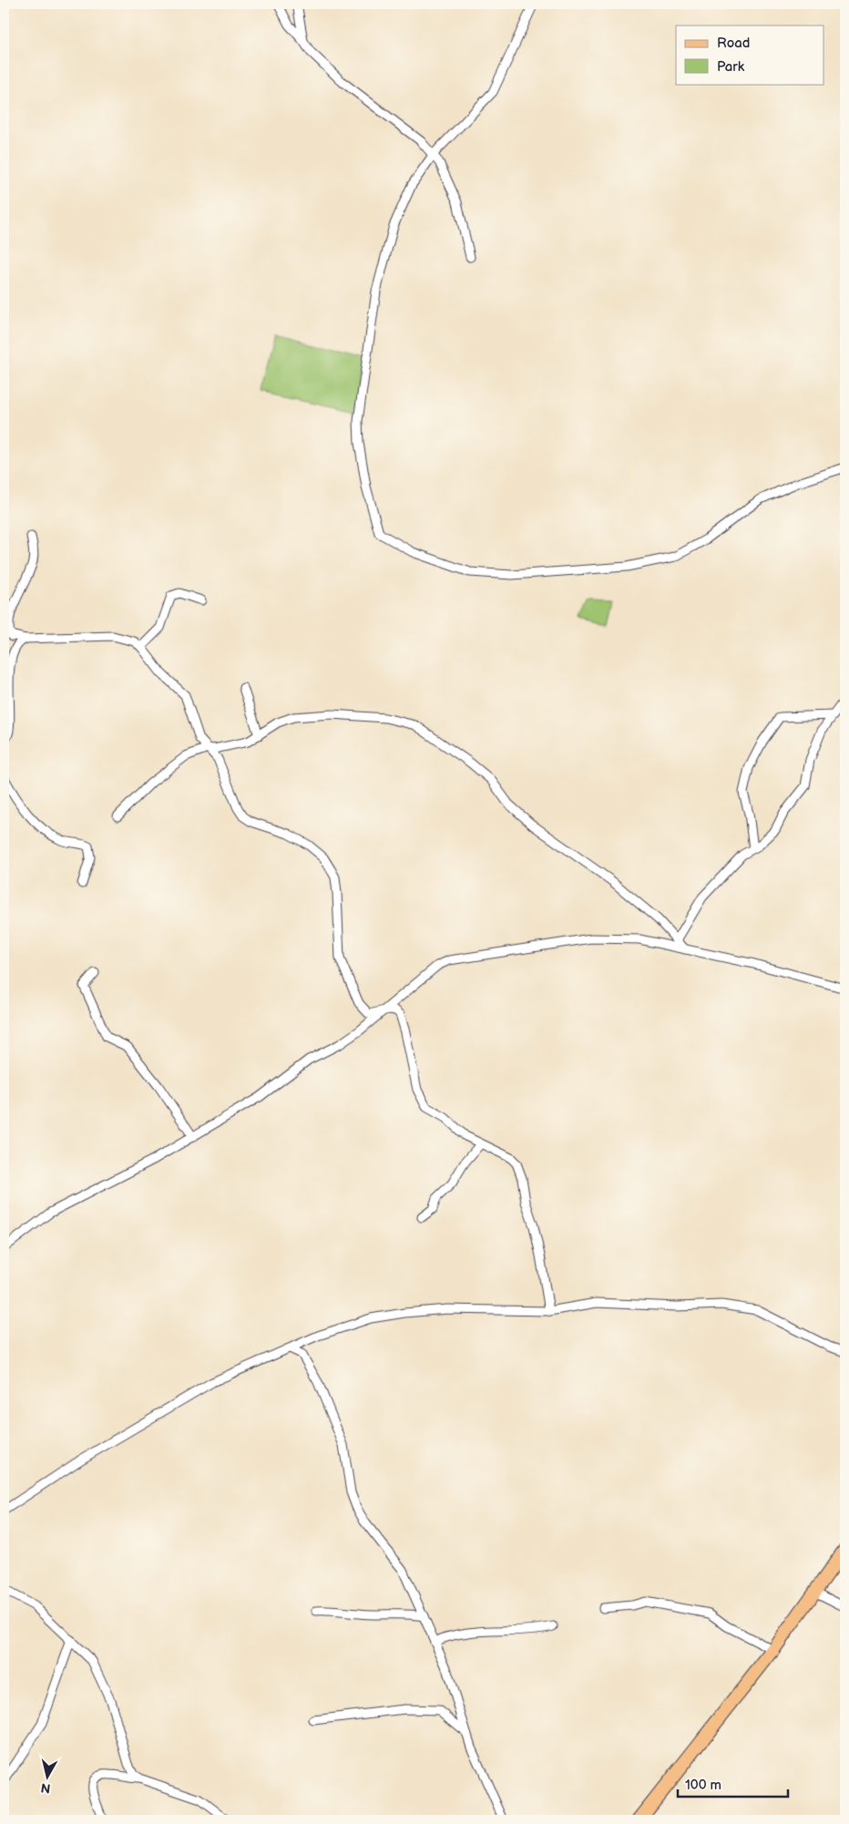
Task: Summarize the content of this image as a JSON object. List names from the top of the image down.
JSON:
{
  "legend": ["Road", "Park"],
  "scale_bar": "100 m",
  "north": "bottom"
}
